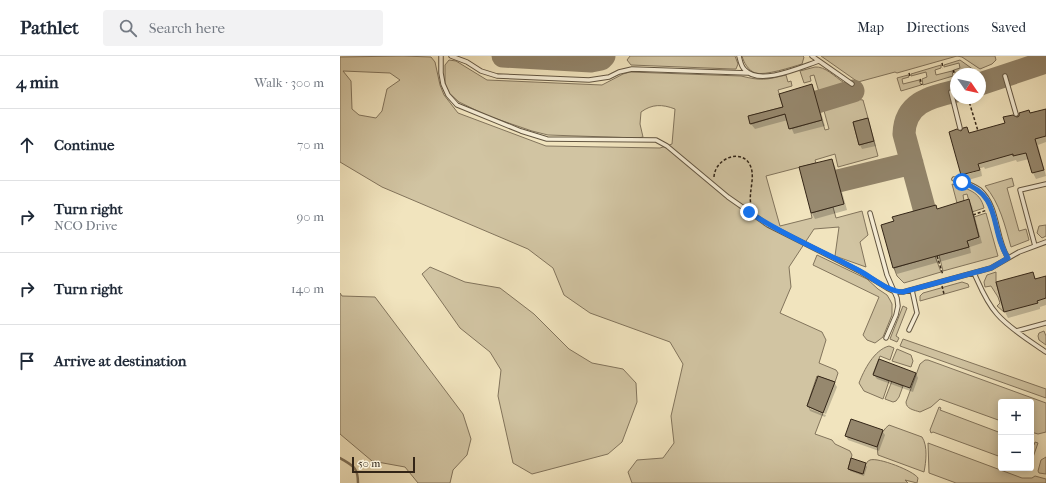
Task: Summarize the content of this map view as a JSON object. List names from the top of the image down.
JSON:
{
  "scale_bar": "50 m",
  "north": "bottom right",
  "page": {
    "header": "Pathlet",
    "search": "Search here",
    "nav": ["Map", "Directions", "Saved"],
    "heading": ["4 min", "Walk · 300 m"],
    "list": [
      ["Continue", "70 m"],
      ["Turn right", "NCO Drive", "90 m"],
      ["Turn right", "140 m"],
      "Arrive at destination"
    ],
    "map_buttons": ["+", "−"],
    "scale": "50 m"
  }
}
